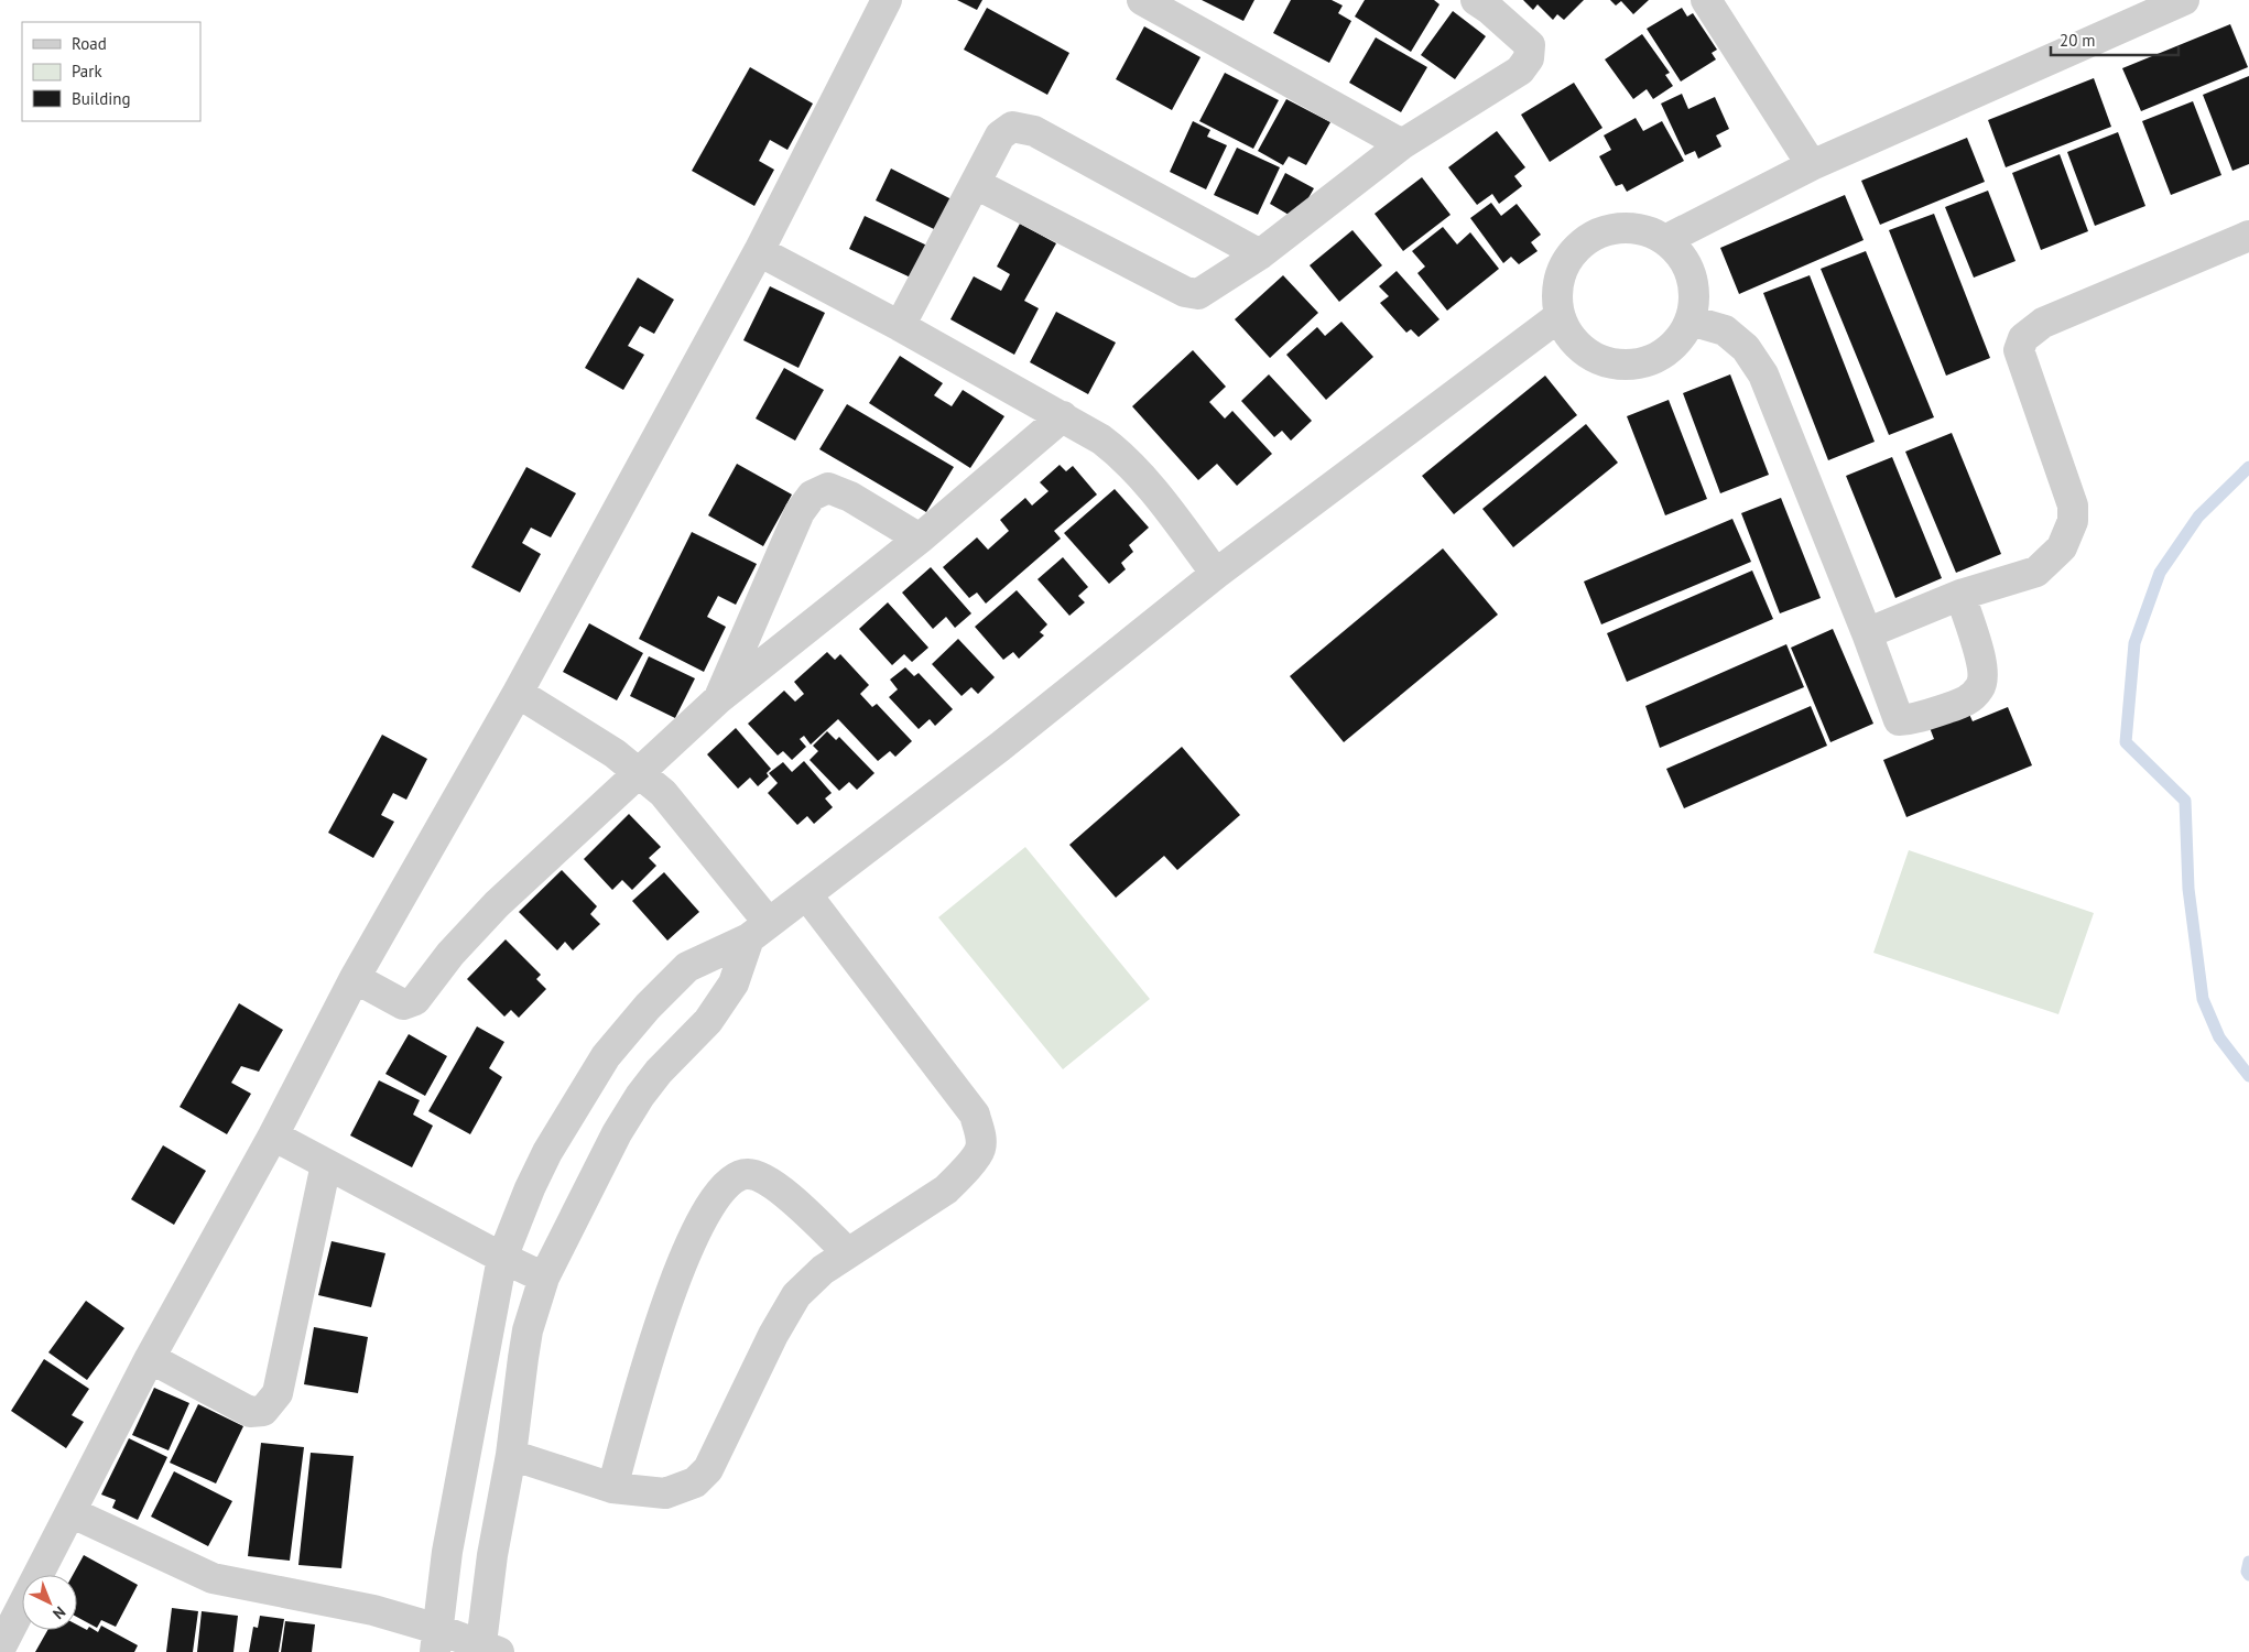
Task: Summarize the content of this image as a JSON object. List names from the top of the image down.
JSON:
{
  "legend": ["Road", "Park", "Building"],
  "scale_bar": "20 m",
  "north": "bottom right"
}
